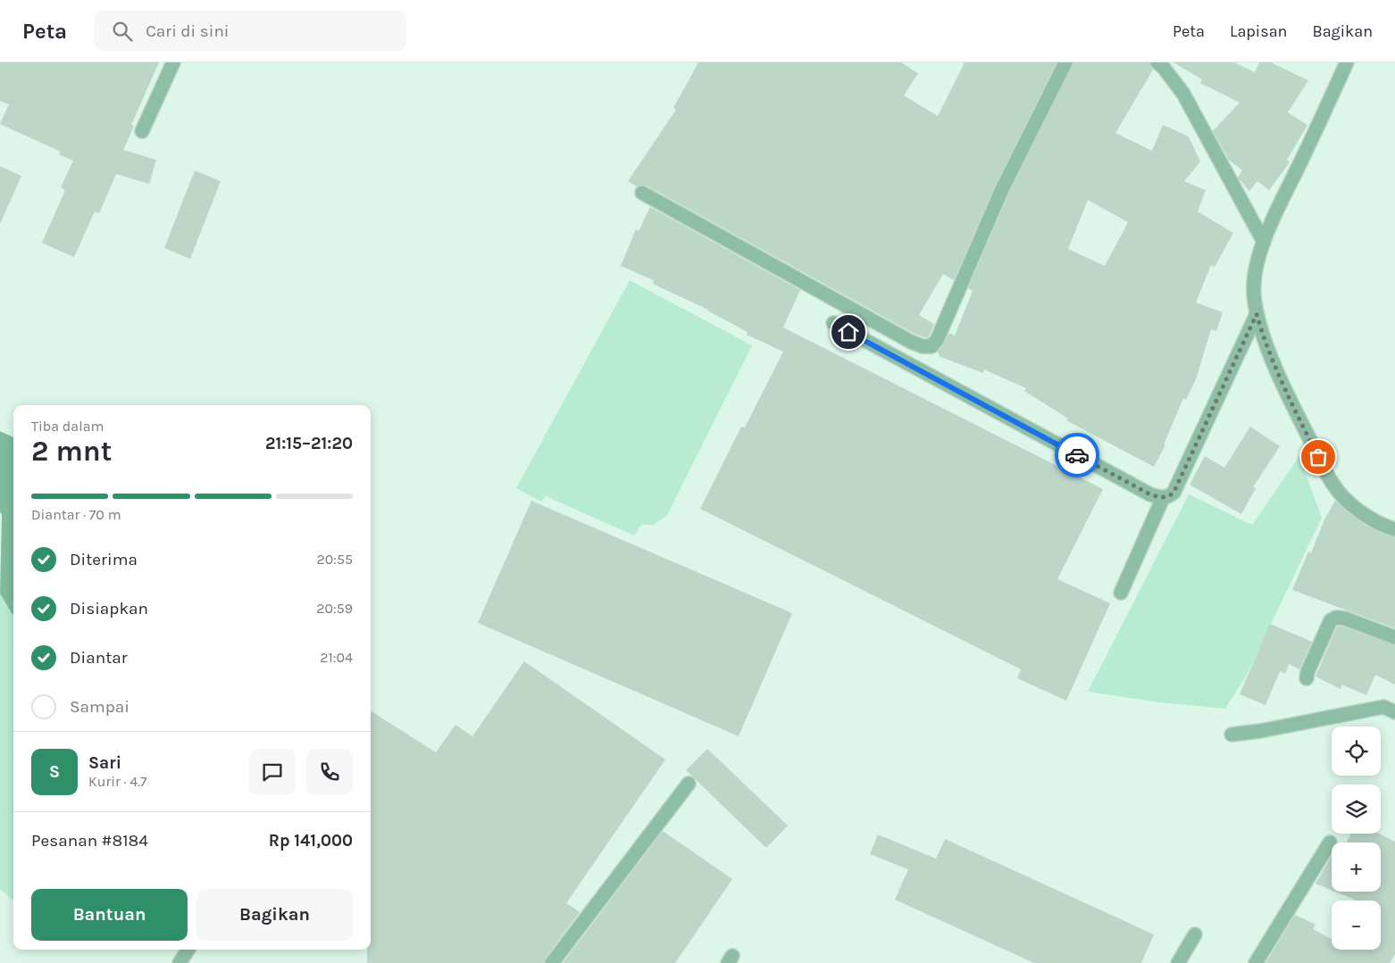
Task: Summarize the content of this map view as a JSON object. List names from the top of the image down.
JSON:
{
  "page": {
    "header": "Peta",
    "search": "Cari di sini",
    "nav": ["Peta", "Lapisan", "Bagikan"],
    "heading": ["2 mnt", "Tiba dalam", "21:15–21:20"],
    "panel": [
      "Sari",
      "Kurir · 4.7",
      "Pesanan #8184",
      "Rp 141,000"
    ],
    "bar": "Diantar · 70 m",
    "list": [
      ["Diterima", "20:55"],
      ["Disiapkan", "20:59"],
      ["Diantar", "21:04"],
      "Sampai"
    ],
    "map_buttons": ["+", "−"],
    "round": "S",
    "buttons": ["Bantuan", "Bagikan"]
  }
}
